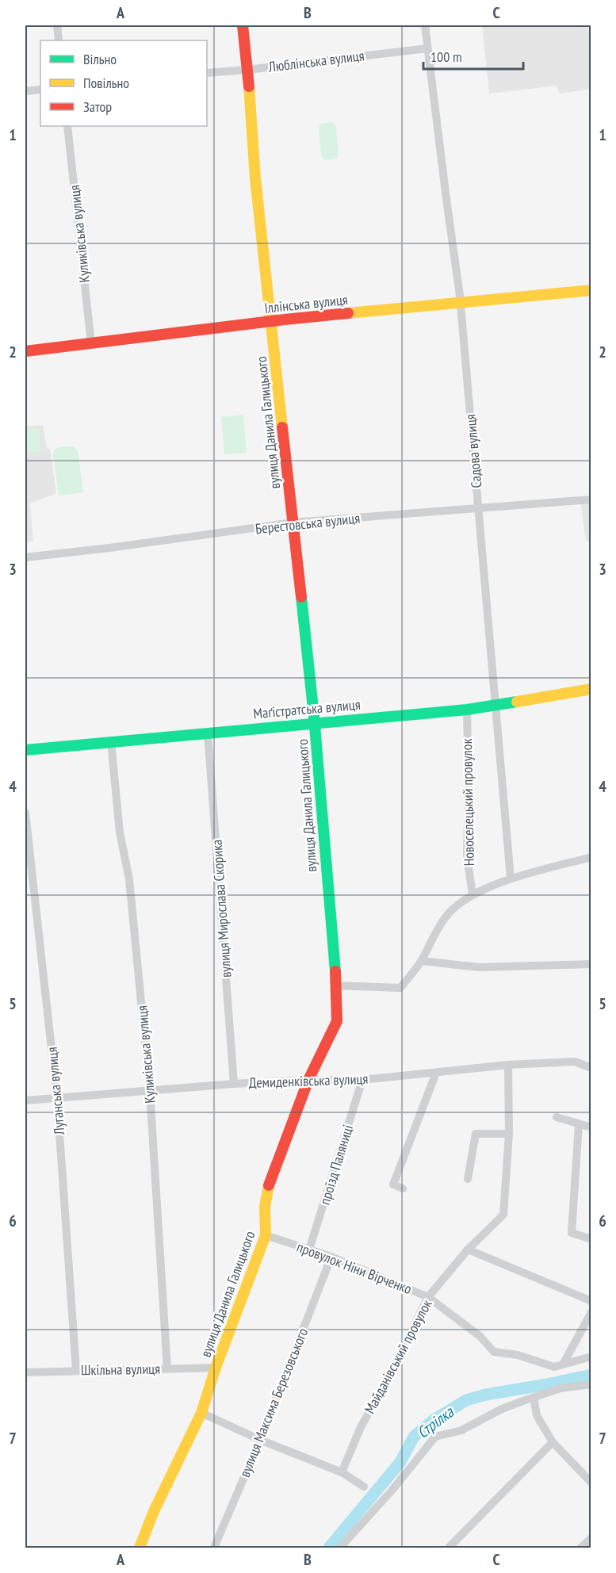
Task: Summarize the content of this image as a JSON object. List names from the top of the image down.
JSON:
{
  "streets": {
    "street": [
      "Люблінська вулиця",
      "Куликівська вулиця",
      "Іллінська вулиця",
      "вулиця Данила Галицького",
      "Садова вулиця",
      "Берестовська вулиця",
      "Маґістратська вулиця",
      "Новоселецький провулок",
      "вулиця Мирослава Скорика",
      "Демиденківська вулиця",
      "Луганська вулиця",
      "проїзд Паляниці",
      "провулок Ніни Вірченко",
      "Майданівський провулок",
      "Шкільна вулиця",
      "вулиця Максима Березовського"
    ]
  },
  "crossings": [
    ["Люблінська вулиця", "вулиця Данила Галицького"],
    ["Люблінська вулиця", "Садова вулиця"],
    ["Куликівська вулиця", "Іллінська вулиця"],
    ["Куликівська вулиця", "Маґістратська вулиця"],
    ["Куликівська вулиця", "Демиденківська вулиця"],
    ["Куликівська вулиця", "Шкільна вулиця"],
    ["Іллінська вулиця", "вулиця Данила Галицького"],
    ["Іллінська вулиця", "Садова вулиця"],
    ["вулиця Данила Галицького", "Берестовська вулиця"],
    ["вулиця Данила Галицького", "Маґістратська вулиця"],
    ["вулиця Данила Галицького", "Демиденківська вулиця"],
    ["вулиця Данила Галицького", "провулок Ніни Вірченко"],
    ["вулиця Данила Галицького", "Шкільна вулиця"],
    ["Садова вулиця", "Берестовська вулиця"],
    ["Садова вулиця", "Маґістратська вулиця"],
    ["Маґістратська вулиця", "Новоселецький провулок"],
    ["Маґістратська вулиця", "вулиця Мирослава Скорика"],
    ["вулиця Мирослава Скорика", "Демиденківська вулиця"],
    ["Демиденківська вулиця", "Луганська вулиця"],
    ["Демиденківська вулиця", "проїзд Паляниці"],
    ["Демиденківська вулиця", "Майданівський провулок"],
    ["Луганська вулиця", "Шкільна вулиця"],
    ["проїзд Паляниці", "провулок Ніни Вірченко"],
    ["провулок Ніни Вірченко", "Майданівський провулок"],
    ["провулок Ніни Вірченко", "вулиця Максима Березовського"]
  ],
  "water": ["Стрілка"],
  "legend": ["Вільно", "Повільно", "Затор"],
  "scale_bar": "100 m",
  "grid": {
    "columns": ["A", "B", "C"],
    "rows": [
      "1",
      "2",
      "3",
      "4",
      "5",
      "6",
      "7"
    ]
  }
}
